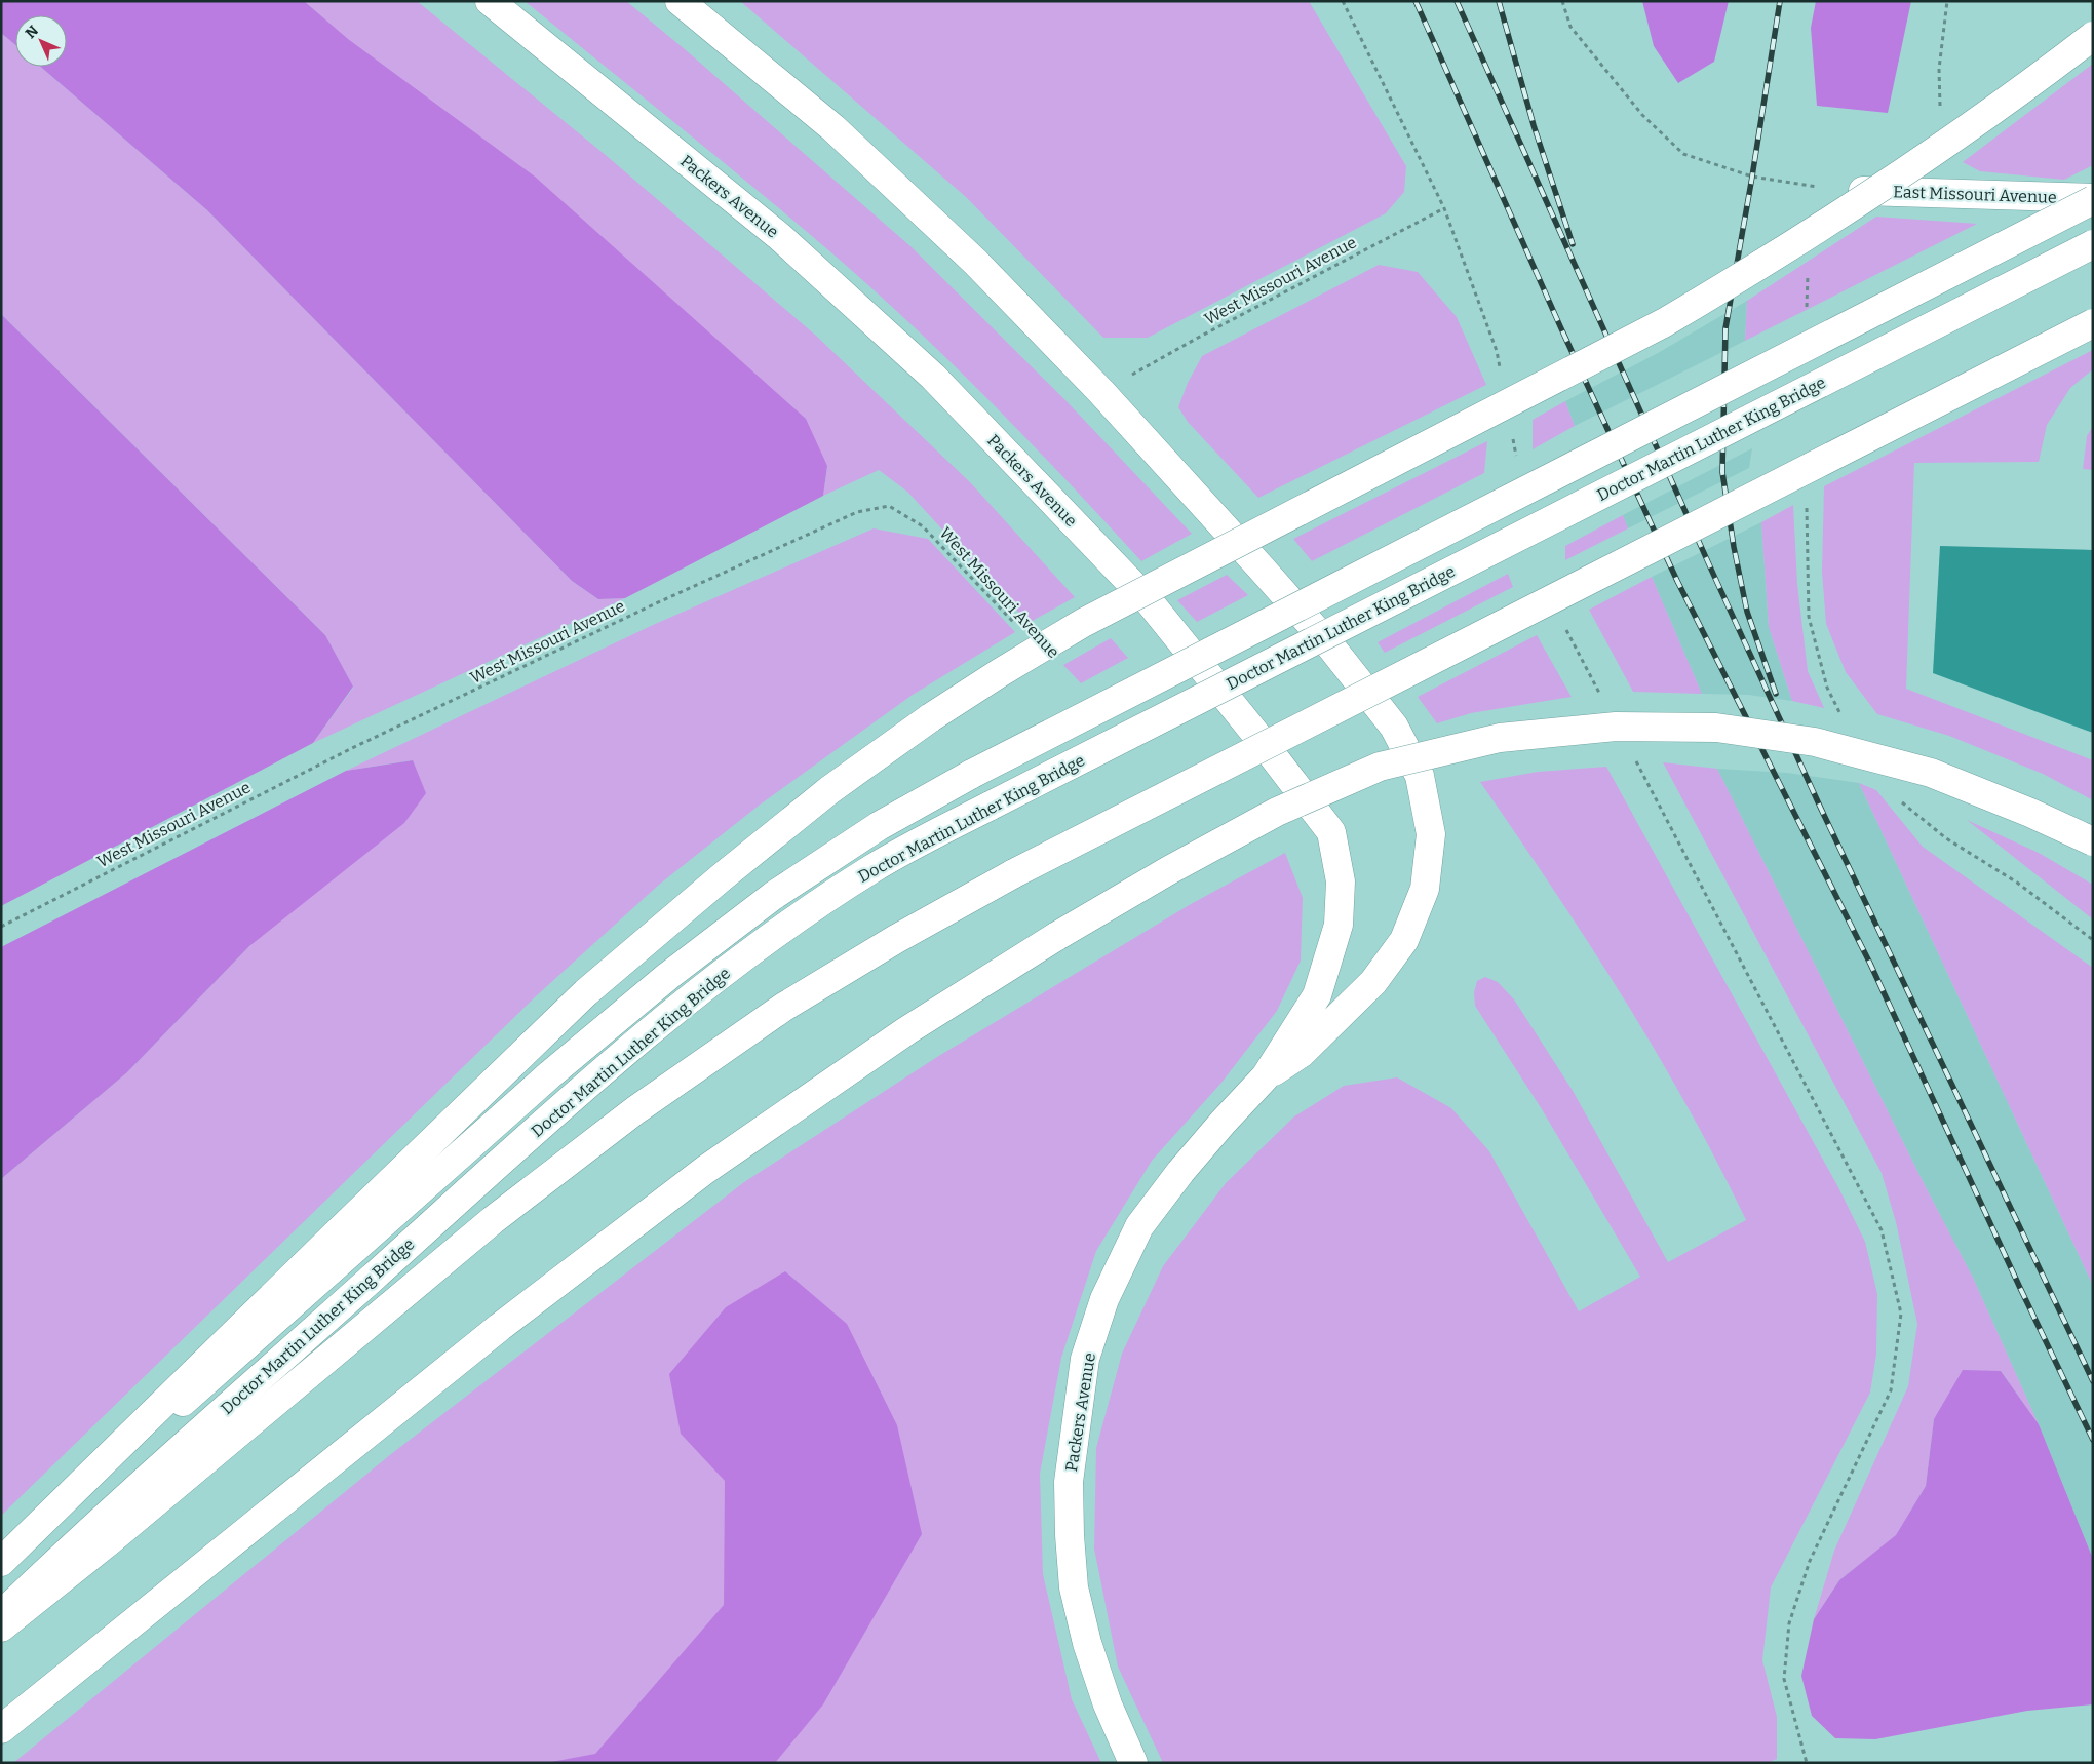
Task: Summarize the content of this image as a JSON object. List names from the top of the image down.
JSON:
{
  "streets": {
    "main road": ["East Missouri Avenue", "Packers Avenue", "Doctor Martin Luther King Bridge"],
    "path": ["West Missouri Avenue"]
  },
  "crossings": [
    ["East Missouri Avenue", "Doctor Martin Luther King Bridge"],
    ["Packers Avenue", "West Missouri Avenue"]
  ],
  "north": "top left"
}
